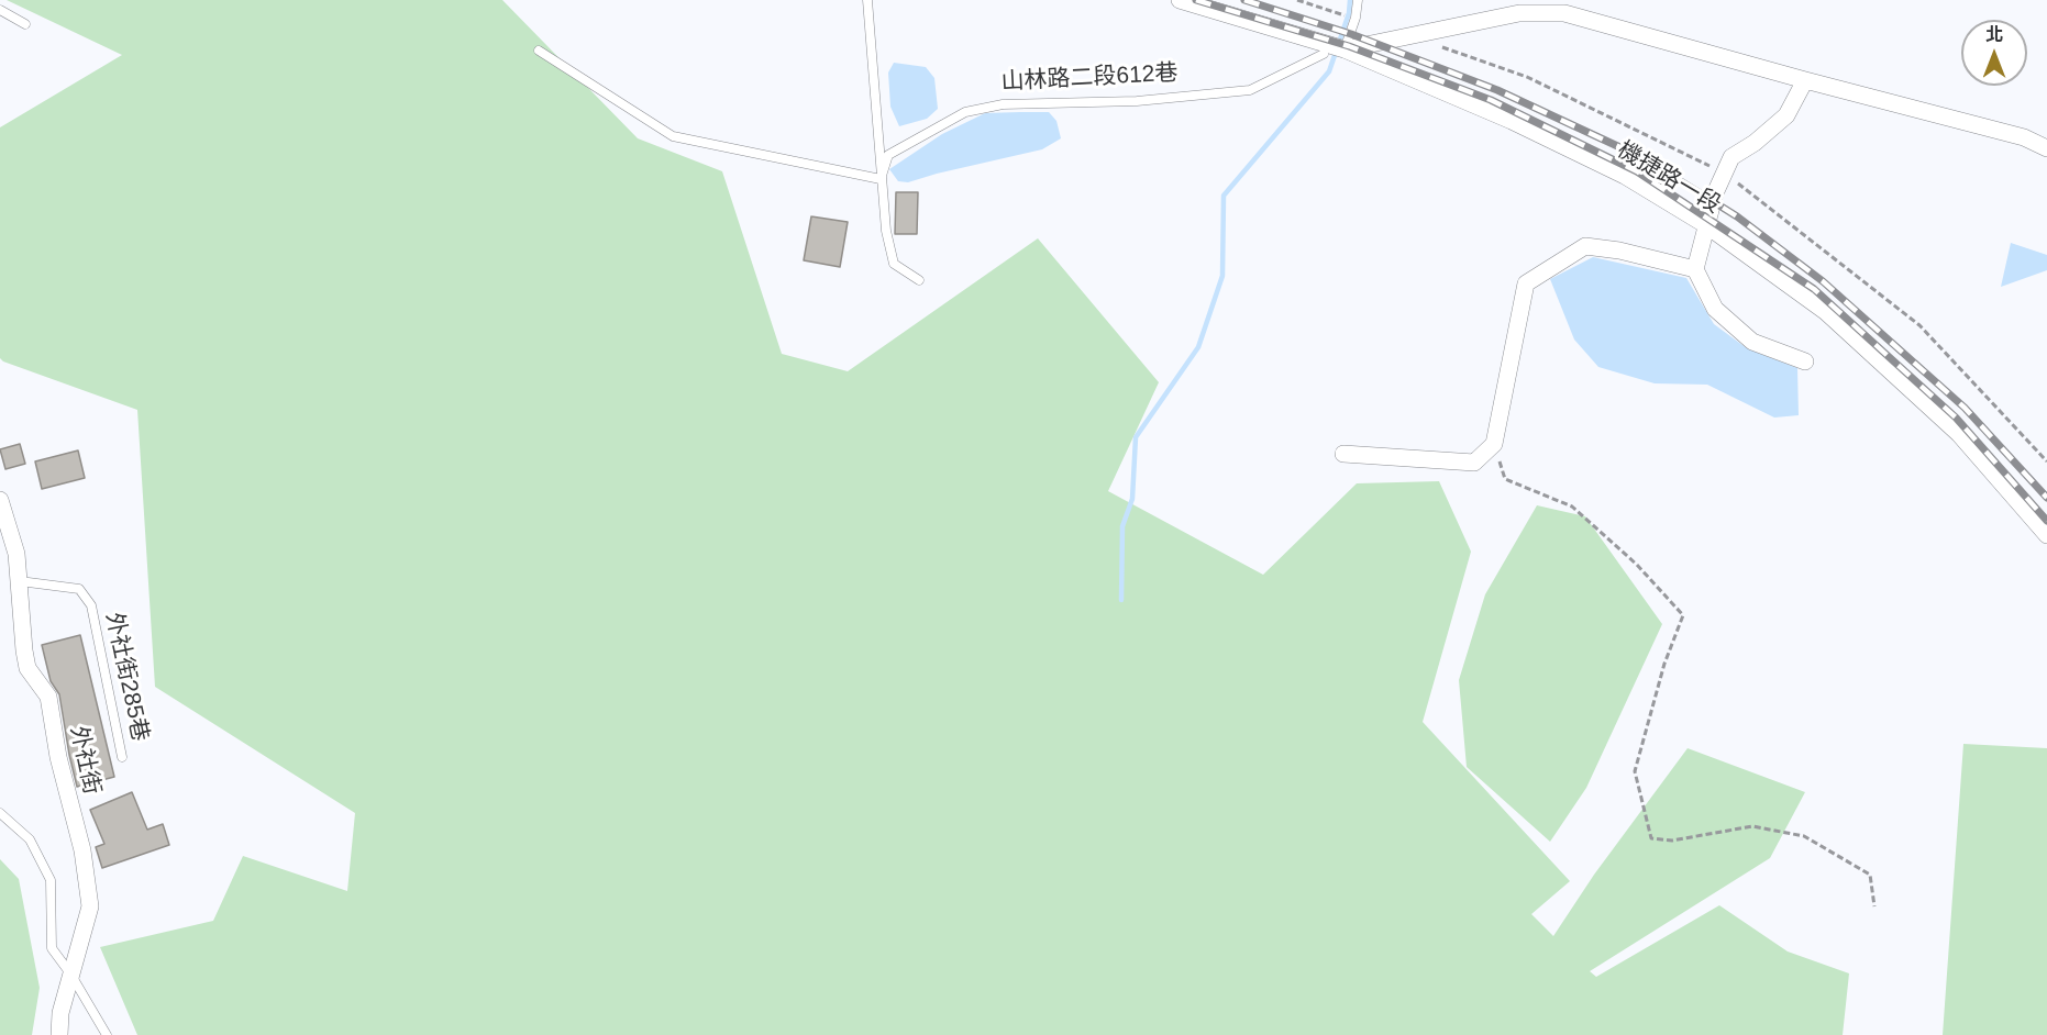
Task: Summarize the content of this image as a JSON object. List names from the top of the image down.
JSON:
{
  "streets": {
    "street": ["機捷路一段", "外社街"],
    "lane": ["山林路二段612巷", "外社街285巷"]
  },
  "crossings": [
    ["山林路二段612巷", "機捷路一段"],
    ["外社街285巷", "外社街"]
  ],
  "north": "top"
}
